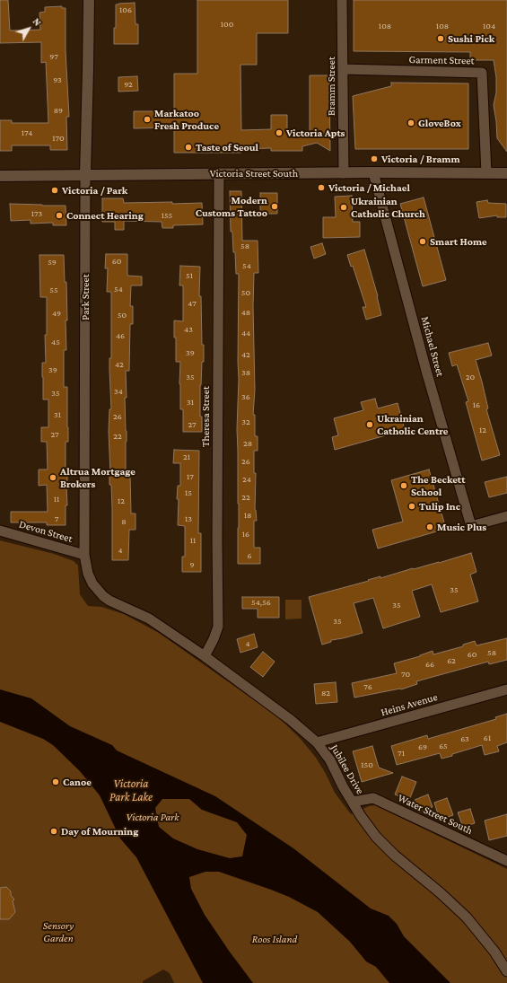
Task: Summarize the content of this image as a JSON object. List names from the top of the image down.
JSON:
{
  "streets": {
    "main road": ["Victoria Street South", "Park Street"],
    "street": [
      "Garment Street",
      "Bramm Street",
      "Michael Street",
      "Theresa Street",
      "Devon Street",
      "Heins Avenue",
      "Jubilee Drive",
      "Water Street South"
    ]
  },
  "crossings": [
    ["Garment Street", "Bramm Street"],
    ["Garment Street", "Victoria Street South"],
    ["Bramm Street", "Victoria Street South"],
    ["Victoria Street South", "Park Street"],
    ["Victoria Street South", "Michael Street"],
    ["Victoria Street South", "Theresa Street"],
    ["Park Street", "Devon Street"],
    ["Park Street", "Jubilee Drive"],
    ["Theresa Street", "Jubilee Drive"],
    ["Heins Avenue", "Jubilee Drive"],
    ["Jubilee Drive", "Water Street South"]
  ],
  "water": ["Victoria Park Lake"],
  "parks": ["Victoria Park", "Sensory Garden", "Roos Island"],
  "places": [
    "Sushi Pick",
    "Markatoo Fresh Produce",
    "GloveBox",
    "Victoria Apts",
    "Taste of Seoul",
    "Victoria / Bramm",
    "Victoria / Michael",
    "Victoria / Park",
    "Modern Customs Tattoo",
    "Ukrainian Catholic Church",
    "Connect Hearing",
    "Smart Home",
    "Ukrainian Catholic Centre",
    "Altrua Mortgage Brokers",
    "The Beckett School",
    "Tulip Inc",
    "Music Plus",
    "Canoe",
    "Day of Mourning"
  ],
  "house_numbers": [
    "106",
    "100",
    "108",
    "108",
    "104",
    "97",
    "93",
    "92",
    "89",
    "174",
    "170",
    "173",
    "155",
    "58",
    "60",
    "59",
    "54",
    "51",
    "54",
    "55",
    "50",
    "47",
    "48",
    "49",
    "50",
    "43",
    "44",
    "46",
    "45",
    "39",
    "42",
    "42",
    "39",
    "38",
    "35",
    "20",
    "34",
    "35",
    "36",
    "31",
    "16",
    "31",
    "26",
    "32",
    "27",
    "12",
    "27",
    "22",
    "28",
    "21",
    "26",
    "17",
    "24",
    "15",
    "22",
    "11",
    "12",
    "18",
    "7",
    "13",
    "8",
    "16",
    "11",
    "4",
    "6",
    "9",
    "35",
    "54,56",
    "35",
    "35",
    "4",
    "58",
    "60",
    "62",
    "66",
    "70",
    "76",
    "82",
    "61",
    "63",
    "65",
    "69",
    "71",
    "150"
  ],
  "north": "top right"
}
